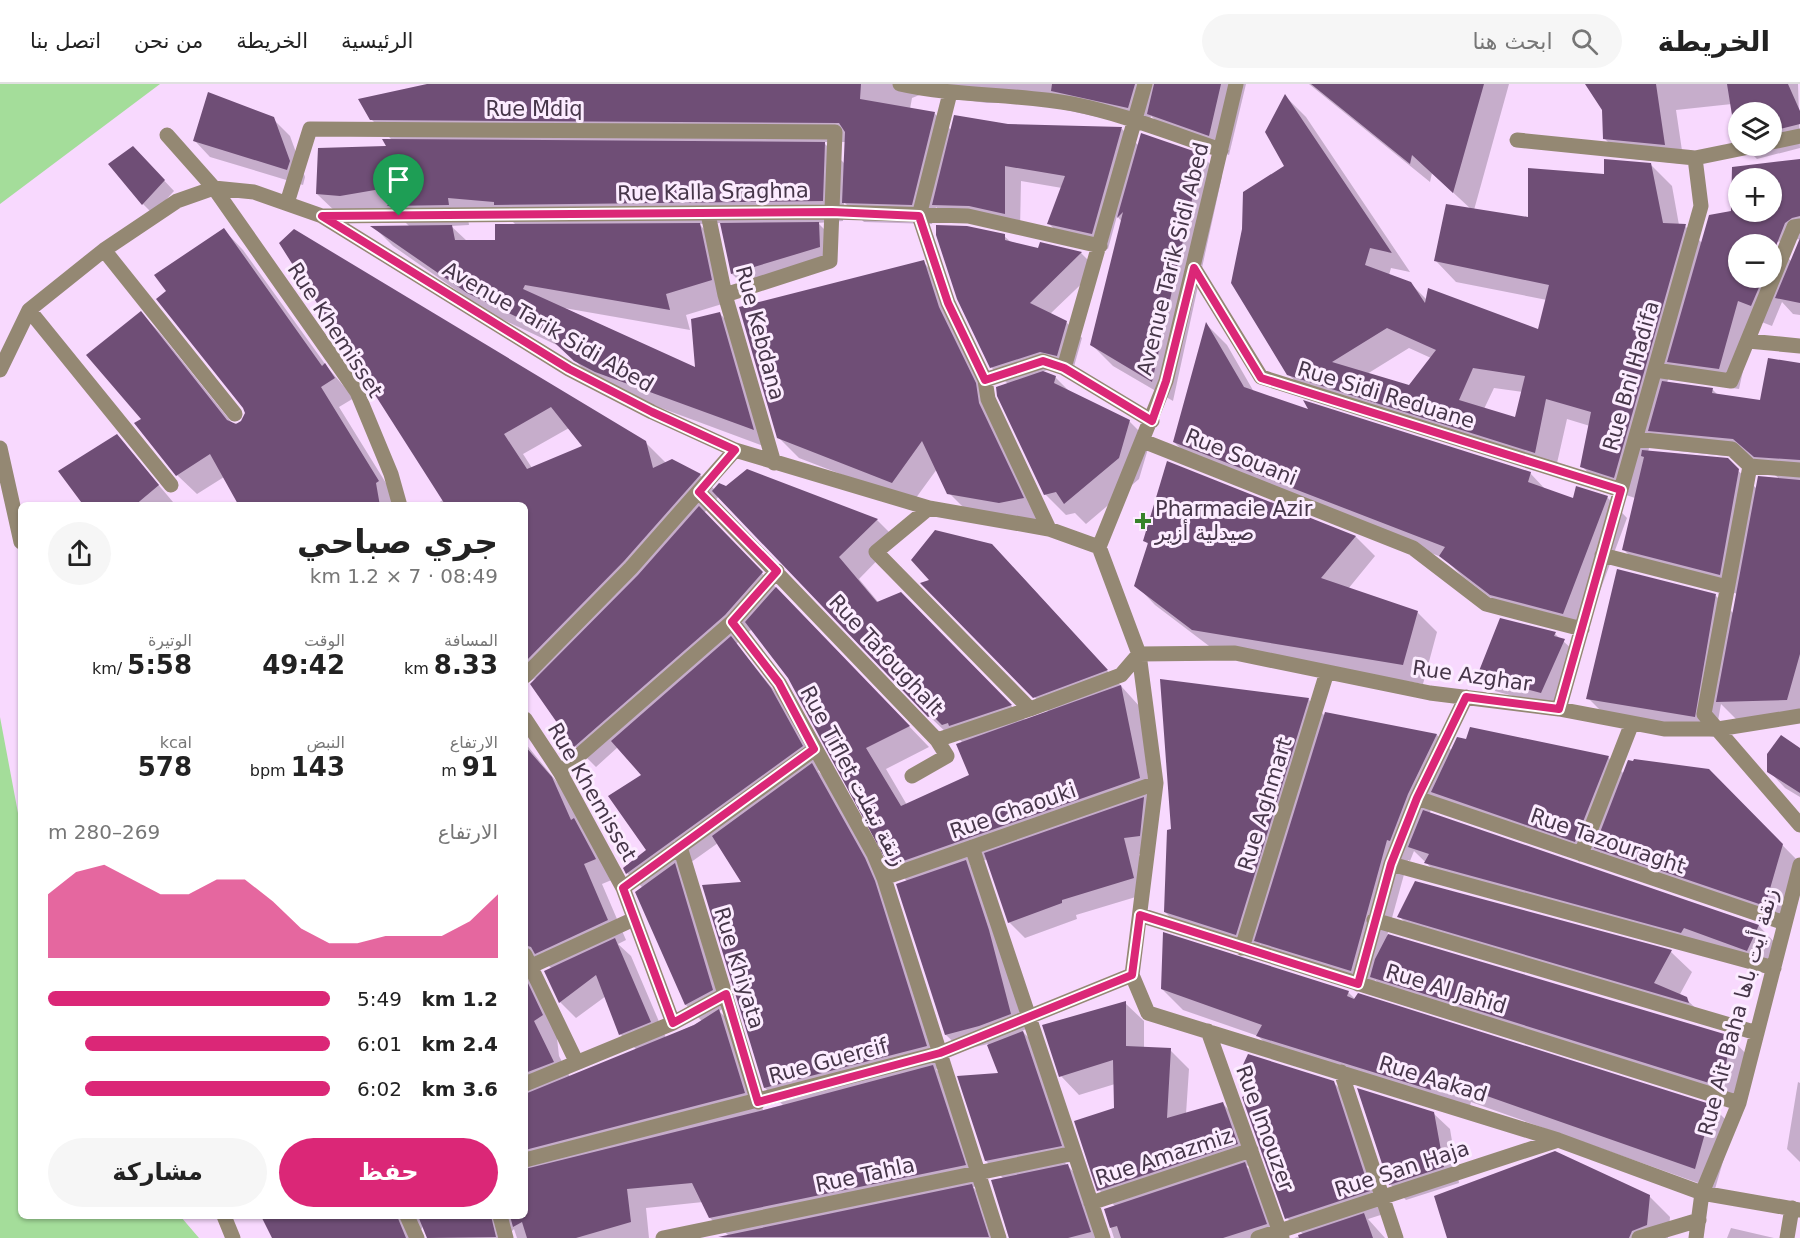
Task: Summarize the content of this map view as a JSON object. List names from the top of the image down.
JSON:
{
  "streets": {
    "street": [
      "Rue Mdiq",
      "Rue Kalla Sraghna",
      "Avenue Tarik Sidi Abed",
      "Rue Khemisset",
      "Rue Kebdana",
      "Rue Bni Hadifa",
      "Rue Sidi Reduane",
      "Rue Souani",
      "Rue Tafoughalt",
      "Rue Azghar",
      "Rue Tiflet زنقة تيفلت",
      "Rue Aghmart",
      "Rue Chaouki",
      "Rue Tazouraght",
      "Rue Khiyata",
      "Rue Al Jahid",
      "Rue Ait Baha زنقة أيت باها",
      "Rue Guercif",
      "Rue Aakad",
      "Rue Imouzer",
      "Rue Amazmiz",
      "Rue San Haja",
      "Rue Tahla"
    ]
  },
  "crossings": [
    ["Rue Mdiq", "Rue Kalla Sraghna"],
    ["Rue Mdiq", "Avenue Tarik Sidi Abed"],
    ["Rue Kalla Sraghna", "Avenue Tarik Sidi Abed"],
    ["Rue Kalla Sraghna", "Rue Kebdana"],
    ["Avenue Tarik Sidi Abed", "Rue Khemisset"],
    ["Avenue Tarik Sidi Abed", "Rue Kebdana"],
    ["Avenue Tarik Sidi Abed", "Rue Sidi Reduane"],
    ["Avenue Tarik Sidi Abed", "Rue Souani"],
    ["Rue Bni Hadifa", "Rue Sidi Reduane"],
    ["Rue Bni Hadifa", "Rue Souani"],
    ["Rue Bni Hadifa", "Rue Azghar"],
    ["Rue Tafoughalt", "Rue Azghar"],
    ["Rue Azghar", "Rue Aghmart"],
    ["Rue Tiflet زنقة تيفلت", "Rue Chaouki"],
    ["Rue Tiflet زنقة تيفلت", "Rue Guercif"],
    ["Rue Tiflet زنقة تيفلت", "Rue Tahla"],
    ["Rue Aghmart", "Rue Al Jahid"],
    ["Rue Tazouraght", "Rue Ait Baha زنقة أيت باها"],
    ["Rue Khiyata", "Rue Guercif"],
    ["Rue Al Jahid", "Rue Ait Baha زنقة أيت باها"],
    ["Rue Ait Baha زنقة أيت باها", "Rue Aakad"],
    ["Rue Guercif", "Rue Aakad"],
    ["Rue Aakad", "Rue Imouzer"],
    ["Rue Aakad", "Rue San Haja"],
    ["Rue Imouzer", "Rue Amazmiz"],
    ["Rue Imouzer", "Rue San Haja"]
  ],
  "places": {
    "health": ["Pharmacie Azir صيدلية أزير"]
  },
  "page": {
    "header": "الخريطة",
    "search": "ابحث هنا",
    "nav": [
      "الرئيسية",
      "الخريطة",
      "من نحن",
      "اتصل بنا"
    ],
    "map_buttons": ["+", "−"],
    "heading": ["جري صباحي", "08:49 · 7 × 1.2 km"],
    "stats": [
      ["المسافة", "8.33 km"],
      ["الوقت", "49:42"],
      ["الوتيرة", "5:58 /km"],
      ["الارتفاع", "91 m"],
      ["النبض", "143 bpm"],
      ["kcal", "578"]
    ],
    "chart": ["الارتفاع", "269–280 m"],
    "list": [
      {
        "name": "1.2 km",
        "note": "5:49"
      },
      {
        "name": "2.4 km",
        "note": "6:01"
      },
      {
        "name": "3.6 km",
        "note": "6:02"
      }
    ],
    "buttons": ["حفظ", "مشاركة"]
  }
}
